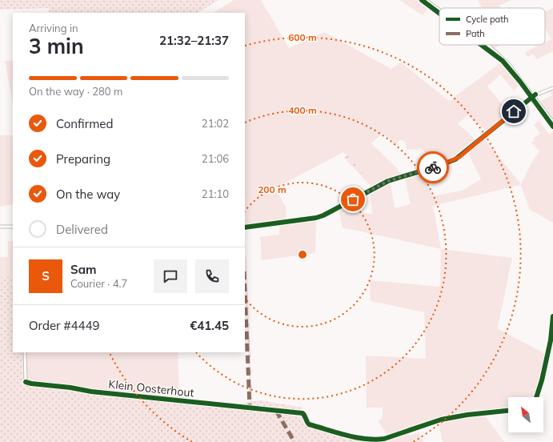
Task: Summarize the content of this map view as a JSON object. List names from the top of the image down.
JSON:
{
  "streets": {
    "cycle path": ["Klein Oosterhout"]
  },
  "legend": ["Cycle path", "Path"],
  "north": "top left",
  "page": {
    "heading": ["3 min", "Arriving in", "21:32–21:37"],
    "panel": [
      "Sam",
      "Courier · 4.7",
      "Order #4449",
      "€41.45"
    ],
    "bar": "On the way · 280 m",
    "list": [
      ["Confirmed", "21:02"],
      ["Preparing", "21:06"],
      ["On the way", "21:10"],
      "Delivered"
    ],
    "round": "S"
  },
  "rings": ["600 m", "400 m", "200 m"]
}
